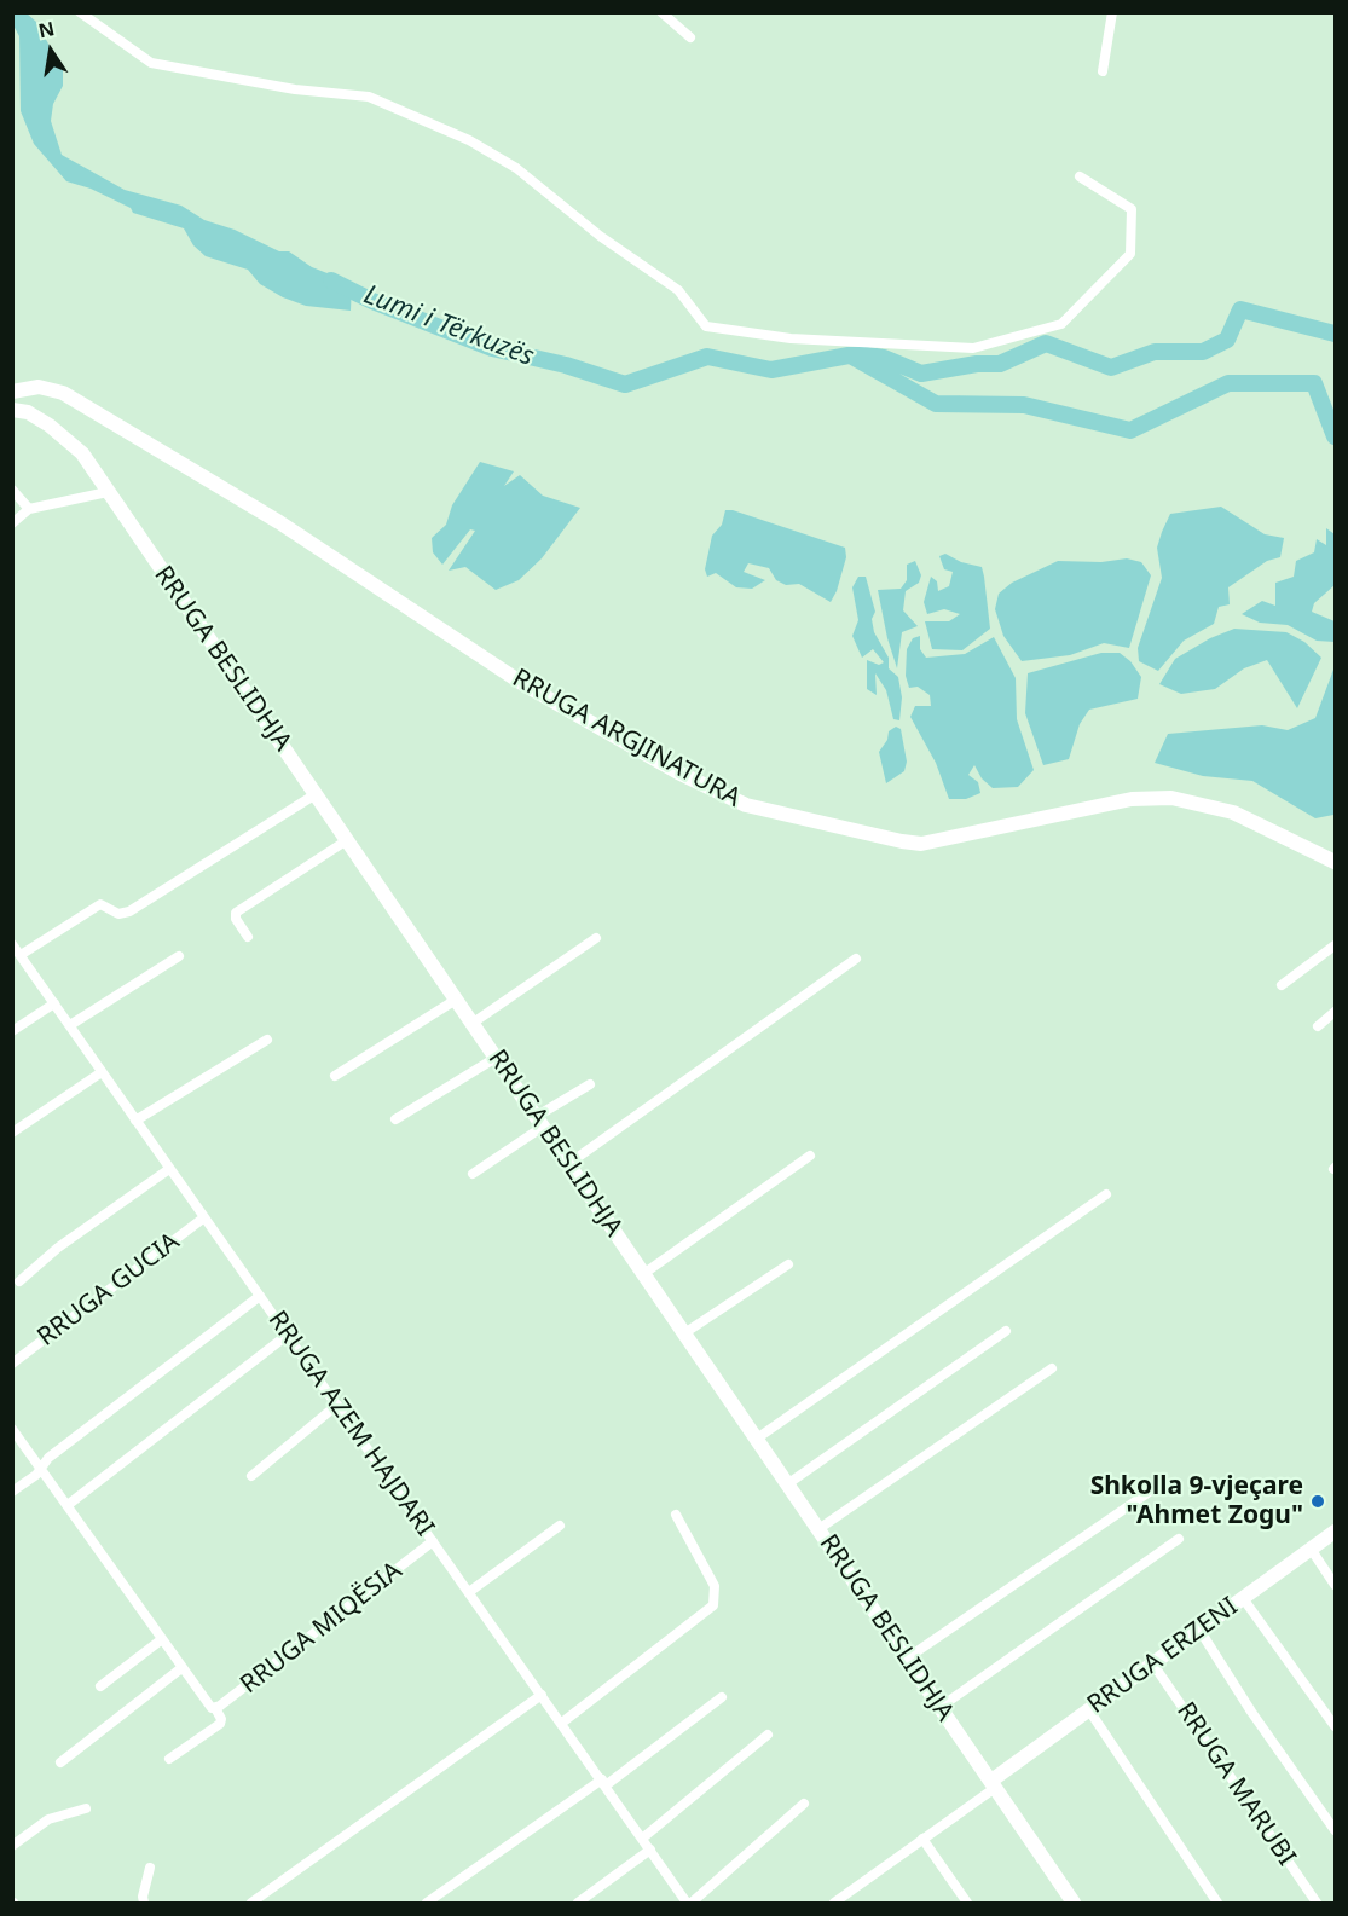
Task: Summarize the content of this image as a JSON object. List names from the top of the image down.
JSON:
{
  "streets": {
    "street": [
      "RRUGA BESLIDHJA",
      "RRUGA ARGJINATURA",
      "RRUGA GUCIA",
      "RRUGA AZEM HAJDARI",
      "RRUGA MIQËSIA",
      "RRUGA ERZENI",
      "RRUGA MARUBI"
    ]
  },
  "crossings": [
    ["RRUGA BESLIDHJA", "RRUGA ERZENI"],
    ["RRUGA GUCIA", "RRUGA AZEM HAJDARI"],
    ["RRUGA AZEM HAJDARI", "RRUGA MIQËSIA"],
    ["RRUGA ERZENI", "RRUGA MARUBI"]
  ],
  "water": ["Lumi i Tërkuzës"],
  "places": ["Shkolla 9-vjeçare \"Ahmet Zogu\""],
  "north": "top"
}
